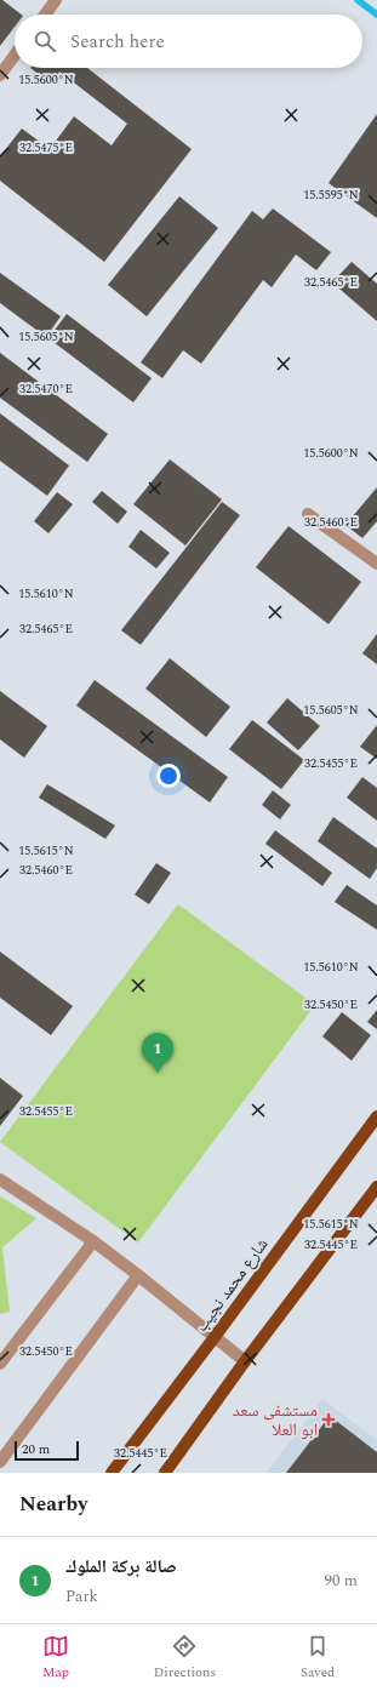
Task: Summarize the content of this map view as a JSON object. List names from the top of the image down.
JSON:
{
  "streets": {
    "main road": ["شارع محمد نجيب"]
  },
  "places": {
    "health": ["مستشفى سعد ابو العلا"]
  },
  "scale_bar": "20 m",
  "page": {
    "search": "Search here",
    "pins": "1",
    "scale": "20 m",
    "heading": "Nearby",
    "list": [
      {
        "mark": "1",
        "name": "صالة بركة الملوك",
        "note": "Park",
        "value": "90 m"
      }
    ],
    "nav": ["Map", "Directions", "Saved"]
  },
  "coordinates": [
    "15.5600°N",
    "32.5475°E",
    "15.5595°N",
    "32.5465°E",
    "15.5605°N",
    "32.5470°E",
    "32.5460°E",
    "15.5610°N",
    "32.5455°E",
    "15.5615°N",
    "32.5450°E",
    "32.5445°E"
  ]
}
